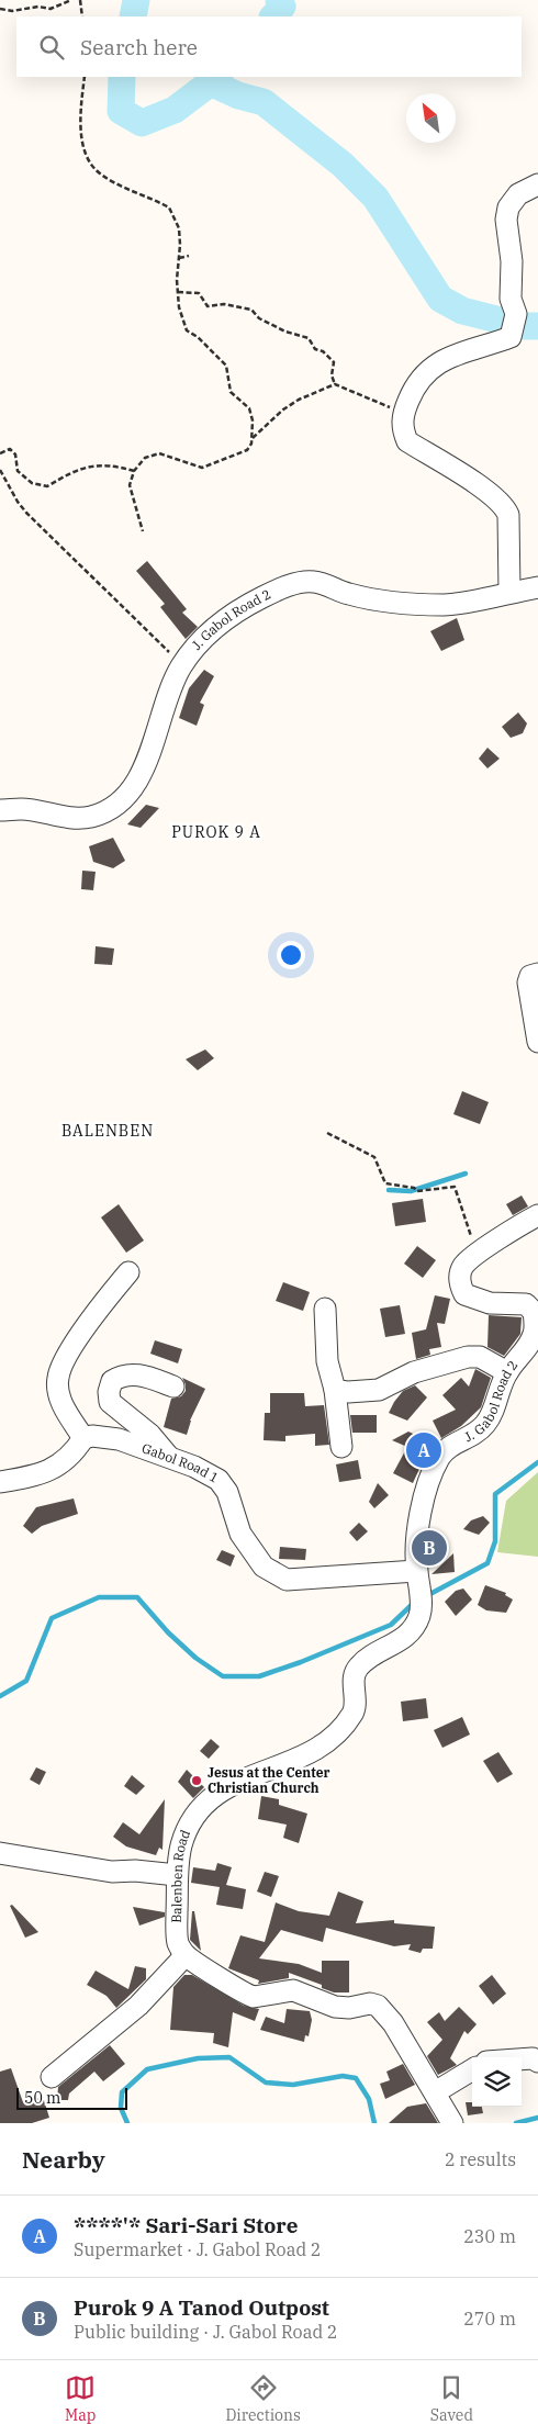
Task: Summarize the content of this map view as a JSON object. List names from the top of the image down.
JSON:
{
  "streets": {
    "street": ["J. Gabol Road 2", "Gabol Road 1", "Balenben Road"]
  },
  "crossings": [
    ["J. Gabol Road 2", "Gabol Road 1"],
    ["J. Gabol Road 2", "Balenben Road"],
    ["Gabol Road 1", "Balenben Road"]
  ],
  "districts": ["PUROK 9 A", "BALENBEN"],
  "places": ["Jesus at the Center Christian Church"],
  "scale_bar": "50 m",
  "north": "top left",
  "page": {
    "search": "Search here",
    "pins": ["A", "B"],
    "scale": "50 m",
    "heading": ["Nearby", "2 results"],
    "list": [
      {
        "mark": "A",
        "name": "****'* Sari-Sari Store",
        "note": "Supermarket · J. Gabol Road 2",
        "value": "230 m"
      },
      {
        "mark": "B",
        "name": "Purok 9 A Tanod Outpost",
        "note": "Public building · J. Gabol Road 2",
        "value": "270 m"
      }
    ],
    "nav": ["Map", "Directions", "Saved"]
  }
}
